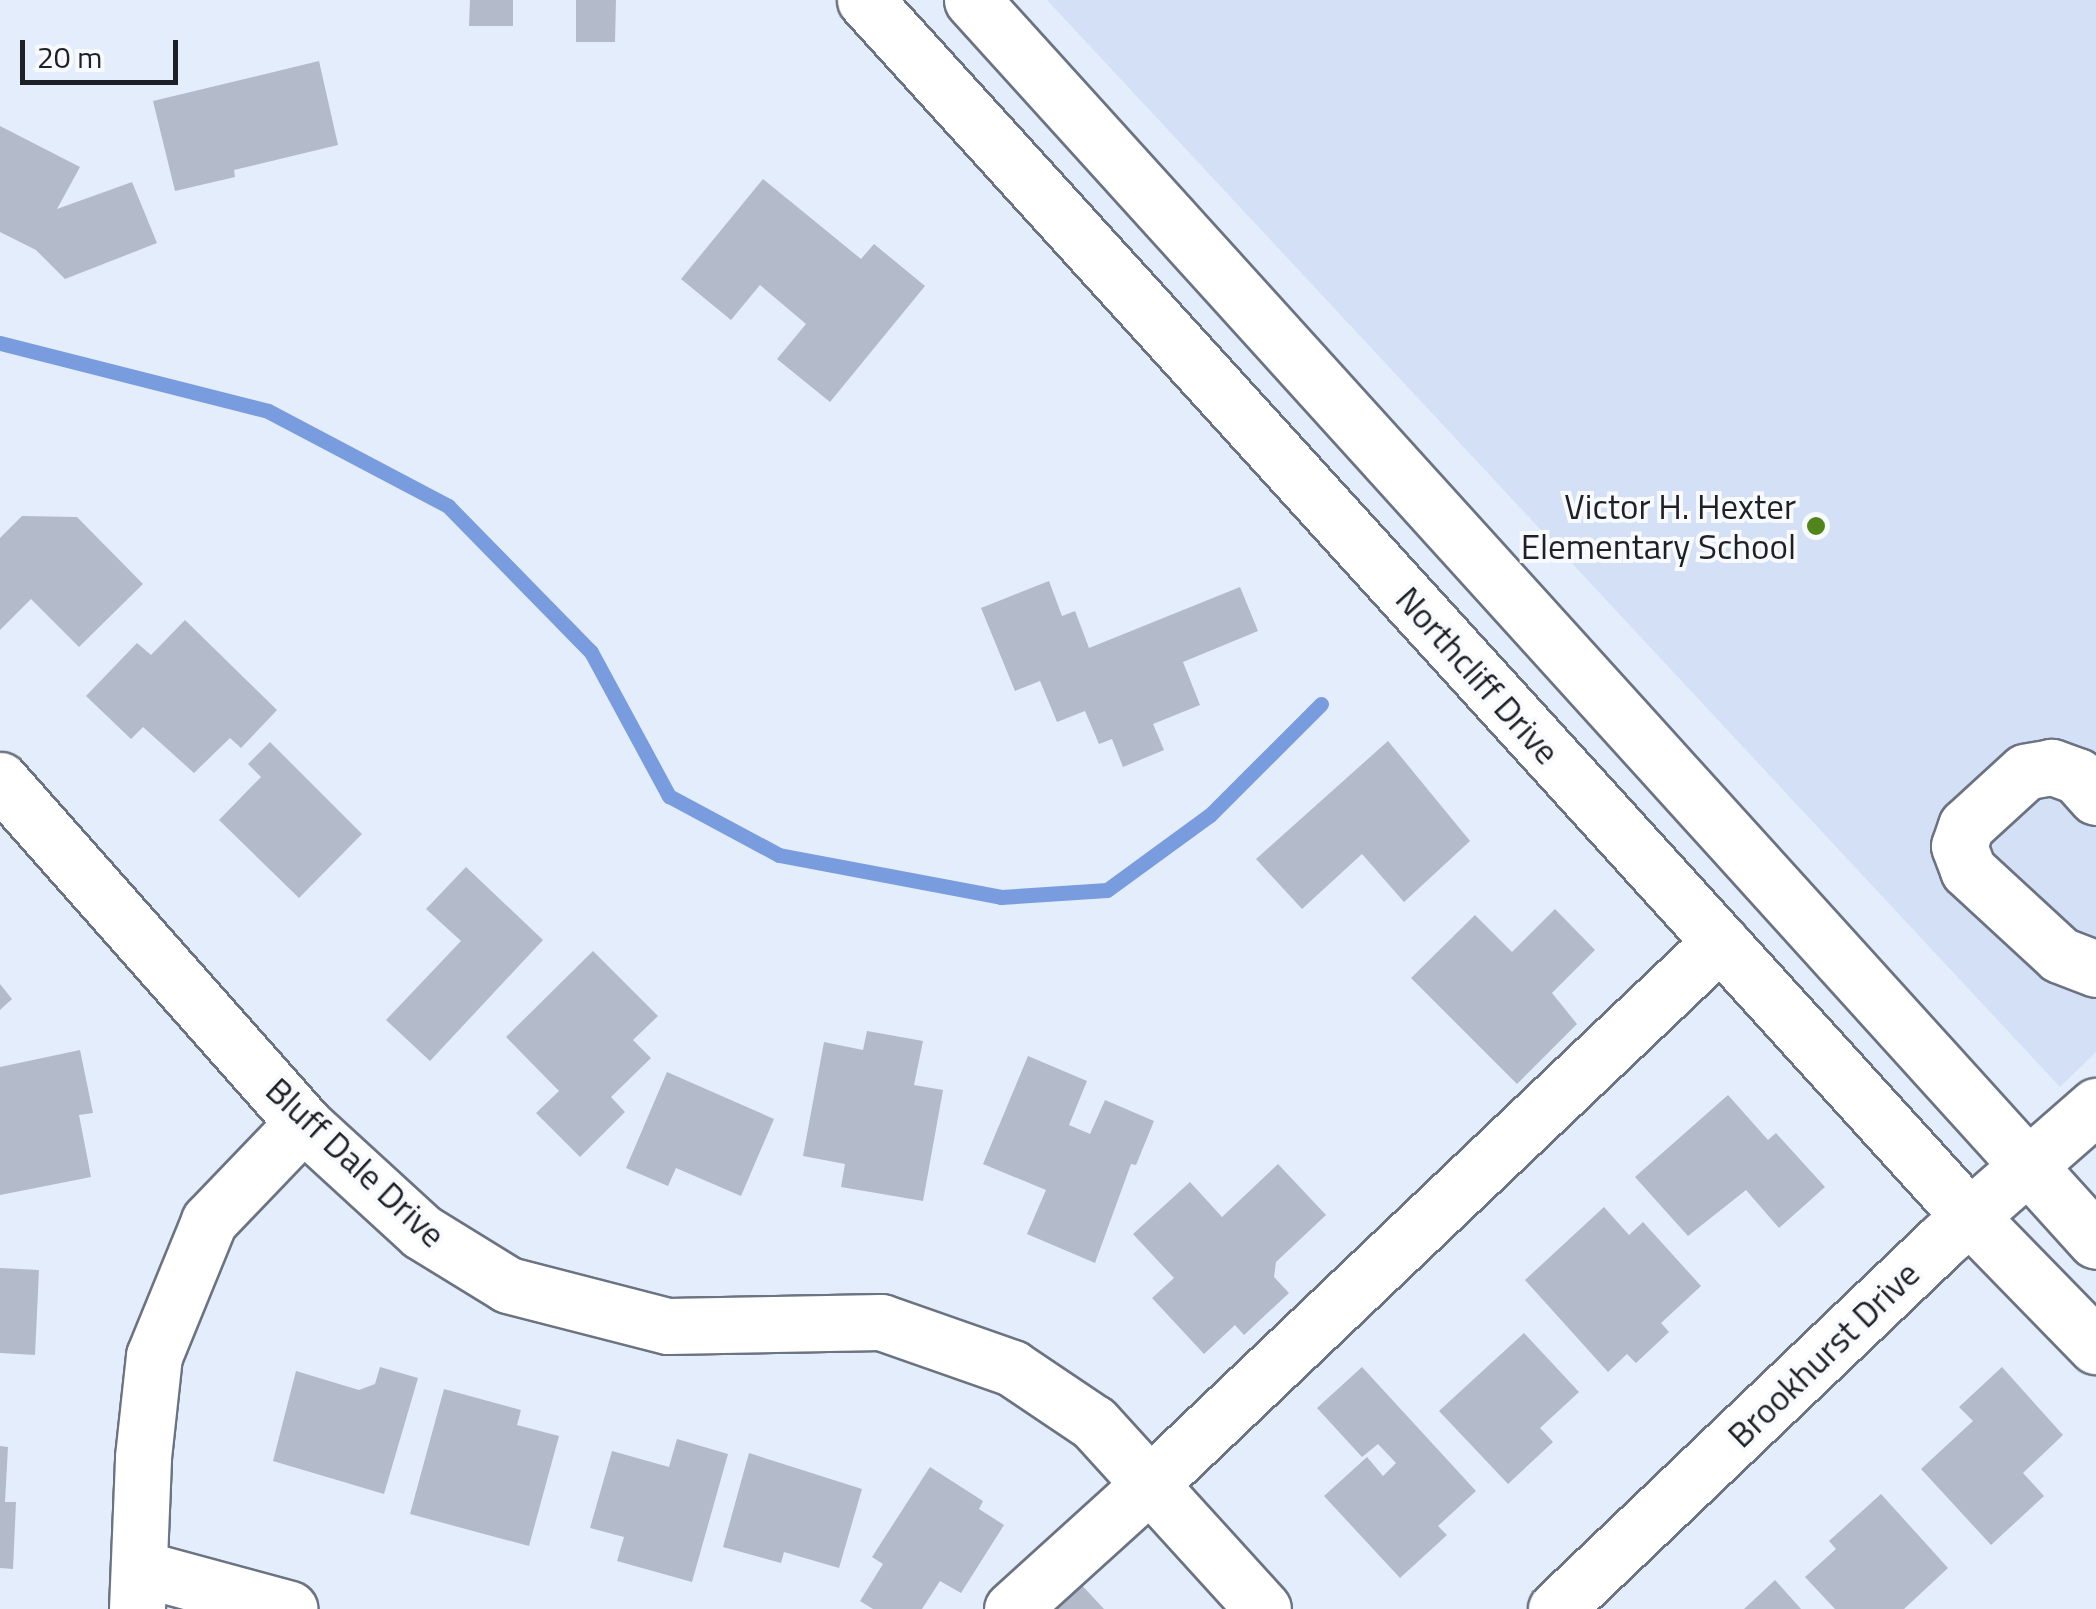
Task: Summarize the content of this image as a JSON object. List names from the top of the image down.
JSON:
{
  "streets": {
    "street": ["Northcliff Drive", "Bluff Dale Drive", "Brookhurst Drive"]
  },
  "crossings": [
    ["Northcliff Drive", "Brookhurst Drive"]
  ],
  "places": ["Victor H. Hexter Elementary School"],
  "scale_bar": "20 m"
}
